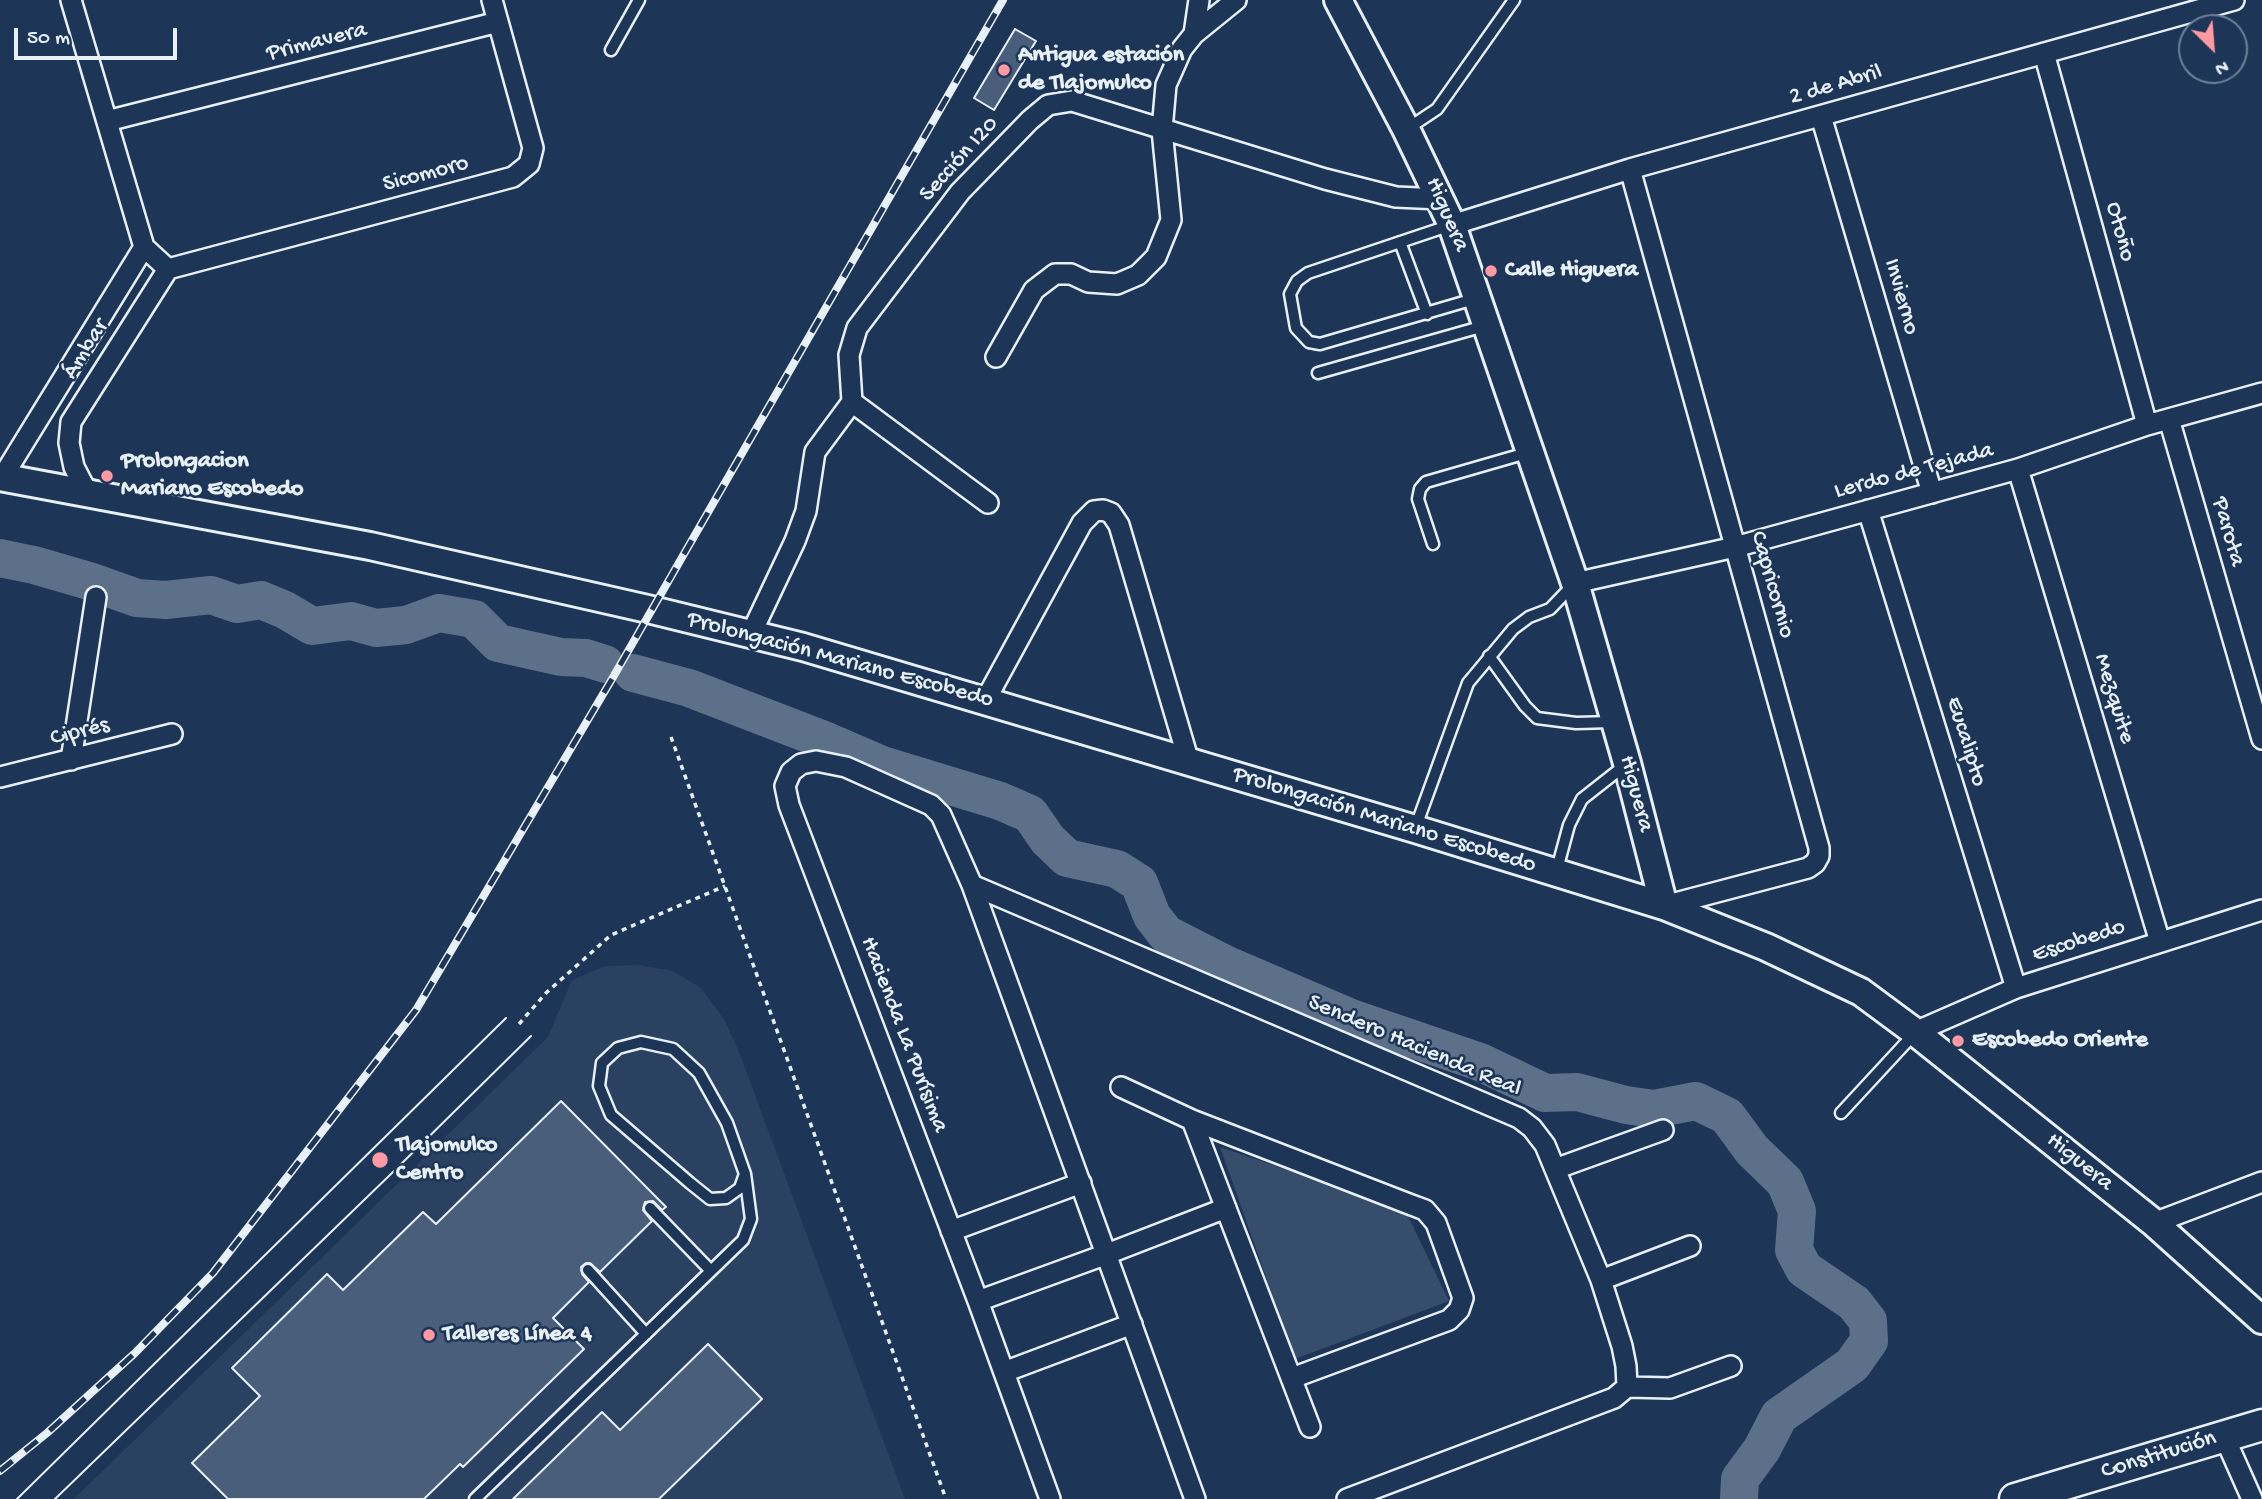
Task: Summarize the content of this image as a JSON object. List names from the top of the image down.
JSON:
{
  "streets": {
    "main road": ["Constitución"],
    "street": [
      "Primavera",
      "2 de Abril",
      "Sección I20",
      "Sicomoro",
      "Higuera",
      "Otoño",
      "Invierno",
      "Ámbar",
      "Lerdo de Tejada",
      "Parota",
      "Capricornio",
      "Prolongación Mariano Escobedo",
      "Mezquite",
      "Ciprés",
      "Eucalipto",
      "Escobedo",
      "Hacienda La Purísima",
      "Sendero Hacienda Real"
    ]
  },
  "crossings": [
    ["Primavera", "Sicomoro"],
    ["2 de Abril", "Higuera"],
    ["2 de Abril", "Otoño"],
    ["2 de Abril", "Invierno"],
    ["2 de Abril", "Capricornio"],
    ["Sección I20", "Higuera"],
    ["Sicomoro", "Ámbar"],
    ["Higuera", "Lerdo de Tejada"],
    ["Higuera", "Capricornio"],
    ["Higuera", "Prolongación Mariano Escobedo"],
    ["Higuera", "Escobedo"],
    ["Otoño", "Lerdo de Tejada"],
    ["Invierno", "Lerdo de Tejada"],
    ["Ámbar", "Prolongación Mariano Escobedo"],
    ["Lerdo de Tejada", "Parota"],
    ["Lerdo de Tejada", "Capricornio"],
    ["Lerdo de Tejada", "Mezquite"],
    ["Lerdo de Tejada", "Eucalipto"],
    ["Capricornio", "Prolongación Mariano Escobedo"],
    ["Mezquite", "Escobedo"],
    ["Eucalipto", "Escobedo"],
    ["Hacienda La Purísima", "Sendero Hacienda Real"]
  ],
  "places": [
    "Antigua estación de Tlajomulco",
    "Calle Higuera",
    "Prolongacion Mariano Escobedo",
    "Escobedo Oriente",
    "Tlajomulco Centro",
    "Talleres Línea 4"
  ],
  "scale_bar": "50 m",
  "north": "bottom right"
}
